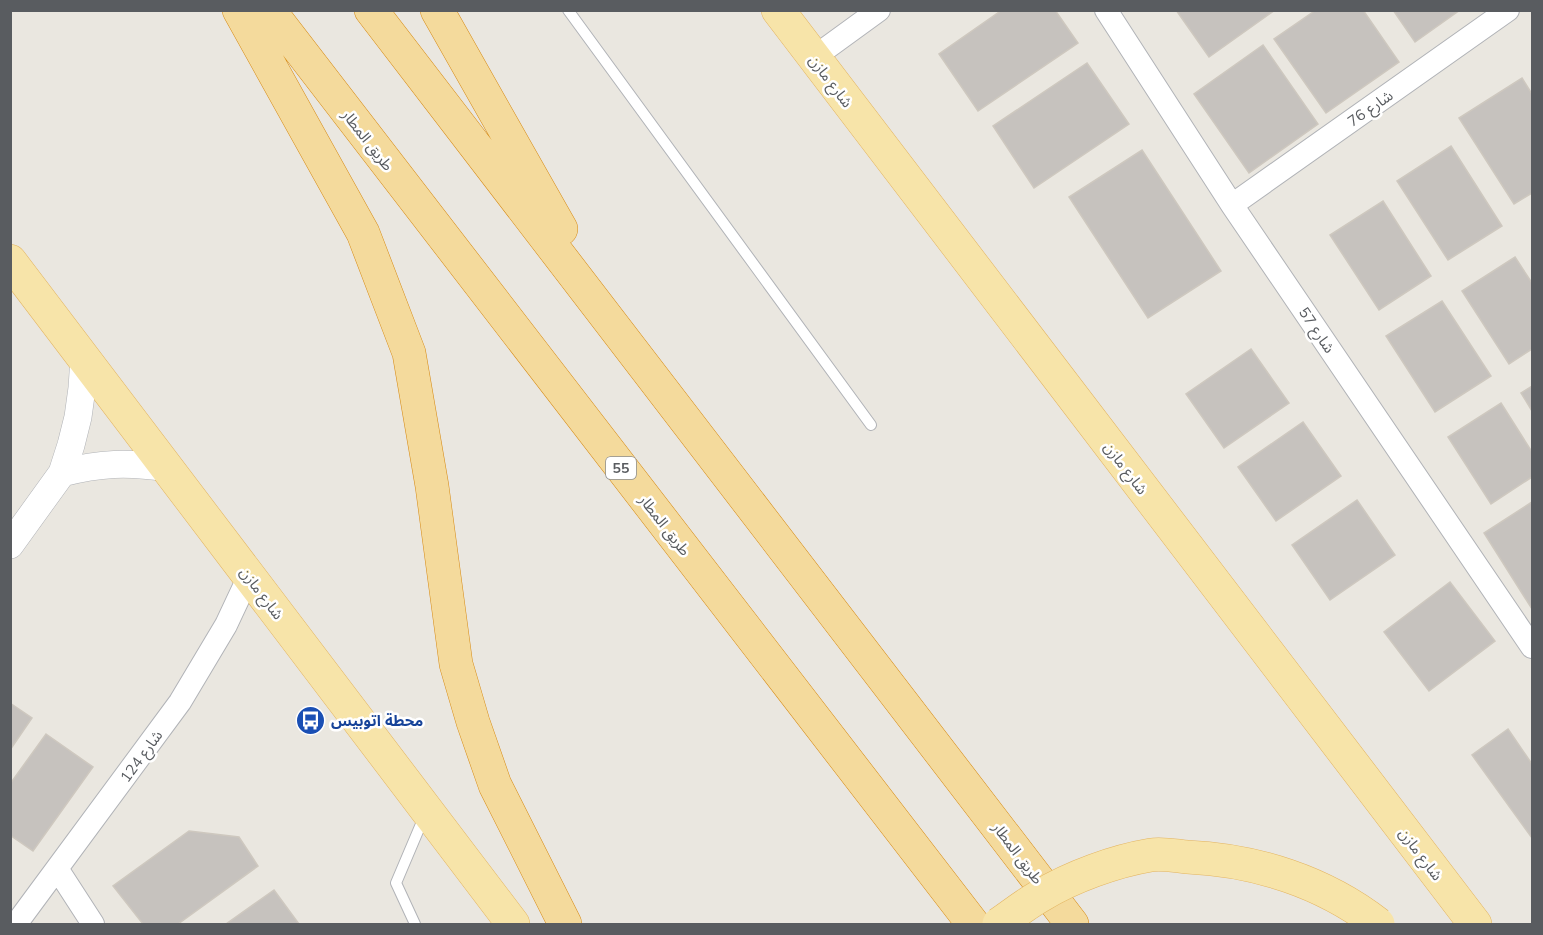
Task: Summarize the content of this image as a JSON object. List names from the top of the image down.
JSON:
{
  "streets": {
    "highway": ["طريق المطار", "55"],
    "main road": ["شارع مازن"],
    "street": ["شارع 76", "شارع 57", "شارع 124"]
  },
  "crossings": [
    ["شارع مازن", "شارع 124"],
    ["شارع 76", "شارع 57"]
  ],
  "places": {
    "bus stop": ["محطة اتوبيس"]
  }
}
